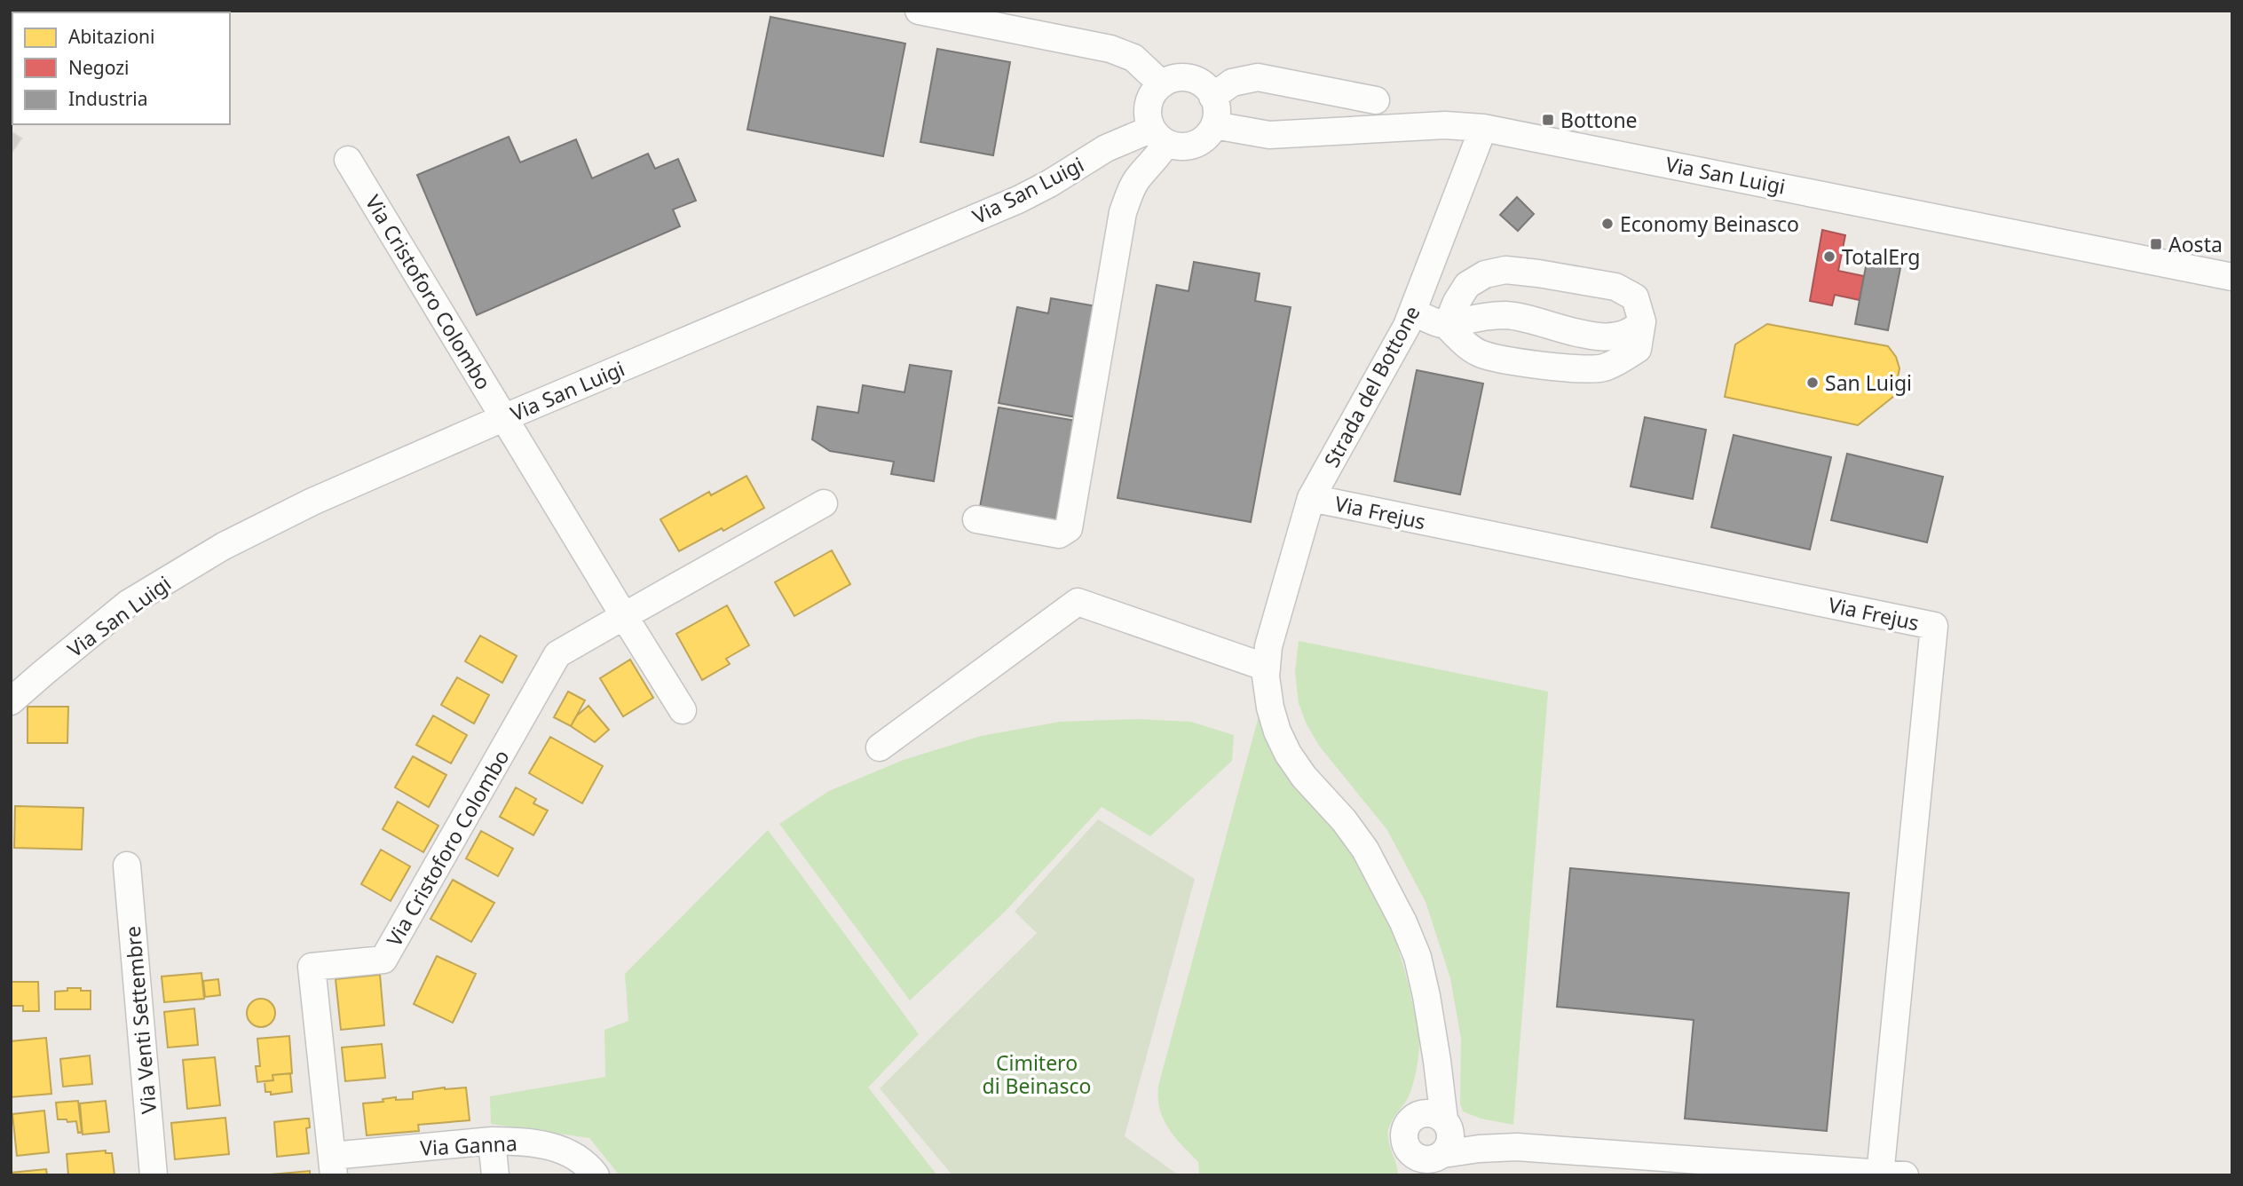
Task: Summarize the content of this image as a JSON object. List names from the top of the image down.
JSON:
{
  "streets": {
    "street": [
      "Via San Luigi",
      "Via Cristoforo Colombo",
      "Strada del Bottone",
      "Via Frejus",
      "Via Venti Settembre",
      "Via Ganna"
    ]
  },
  "crossings": [
    ["Via San Luigi", "Via Cristoforo Colombo"],
    ["Via San Luigi", "Strada del Bottone"],
    ["Via Cristoforo Colombo", "Via Ganna"],
    ["Strada del Bottone", "Via Frejus"]
  ],
  "parks": ["Cimitero di Beinasco"],
  "places": {
    "transit": ["Bottone", "Aosta"],
    "other": ["Economy Beinasco", "TotalErg", "San Luigi"]
  },
  "legend": ["Abitazioni", "Negozi", "Industria"]
}
